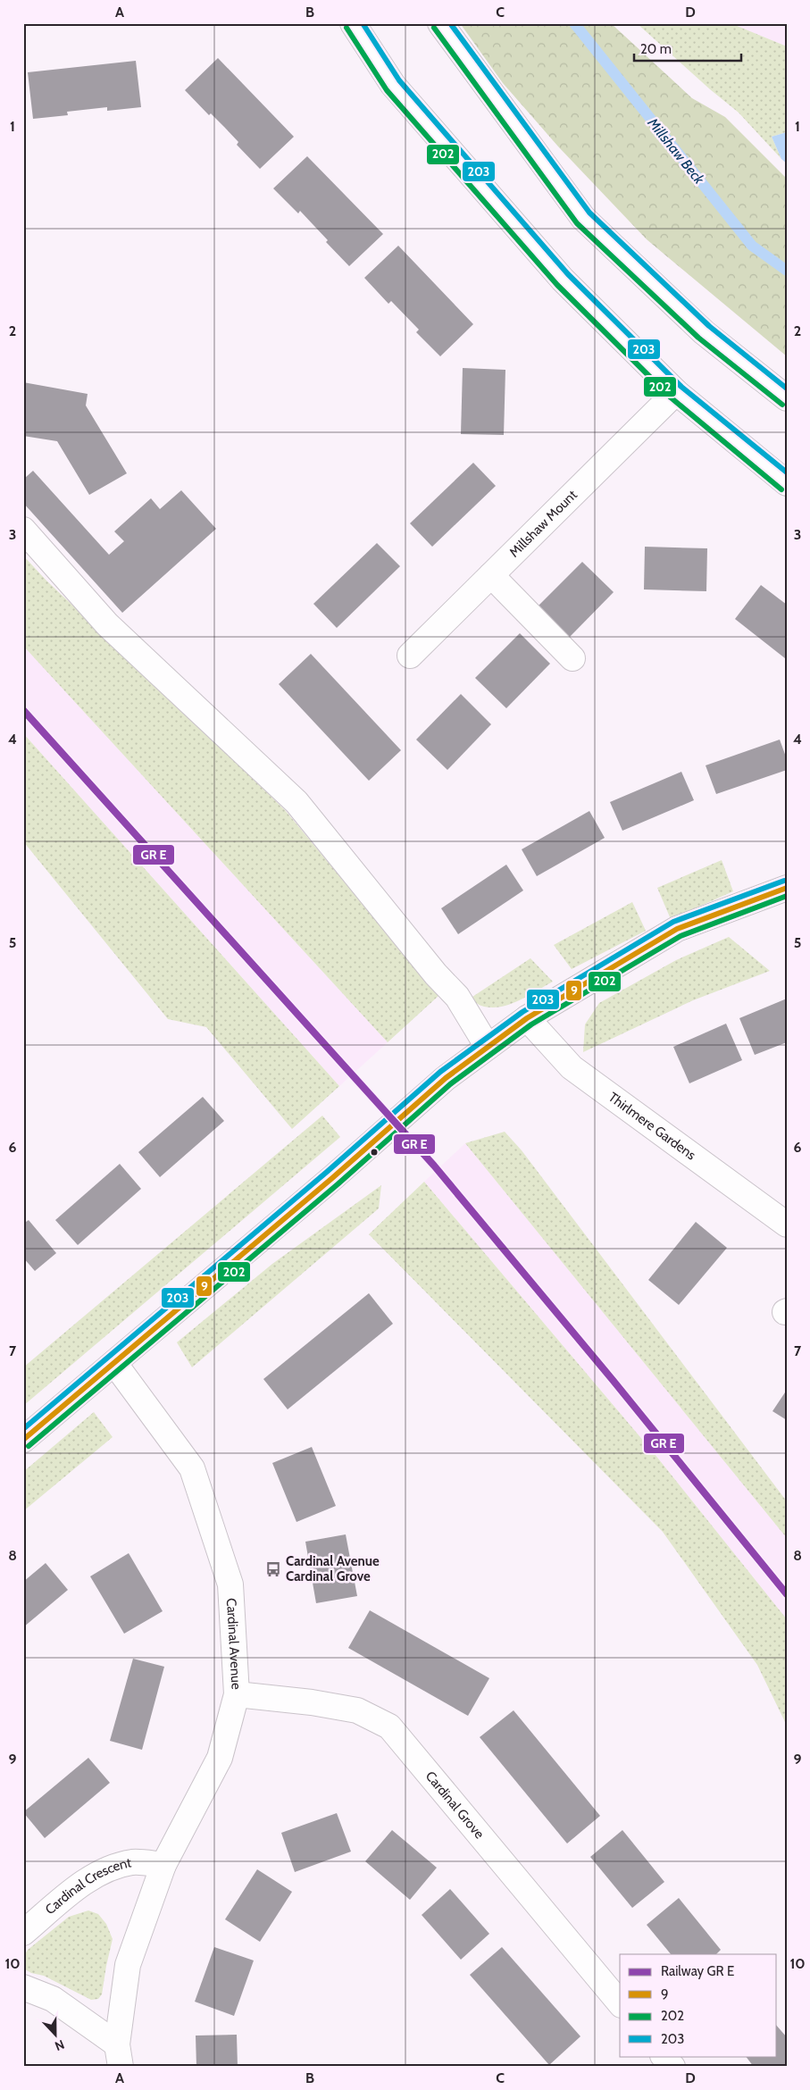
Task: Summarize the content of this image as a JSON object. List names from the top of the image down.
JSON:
{
  "streets": {
    "main road": [
      "Millshaw Mount",
      "Thirlmere Gardens",
      "Cardinal Avenue",
      "Cardinal Grove",
      "Cardinal Crescent"
    ]
  },
  "crossings": [
    ["Cardinal Avenue", "Cardinal Grove"],
    ["Cardinal Avenue", "Cardinal Crescent"]
  ],
  "water": ["Millshaw Beck"],
  "places": {
    "bus stop": ["Cardinal Avenue Cardinal Grove"]
  },
  "lines": ["transit line 203", "transit line 202", "transit line 9"],
  "legend": [
    "Railway GR E",
    "9",
    "202",
    "203"
  ],
  "scale_bar": "20 m",
  "north": "bottom",
  "grid": {
    "columns": [
      "A",
      "B",
      "C",
      "D"
    ],
    "rows": [
      "1",
      "2",
      "3",
      "4",
      "5",
      "6",
      "7",
      "8",
      "9",
      "10"
    ]
  }
}
